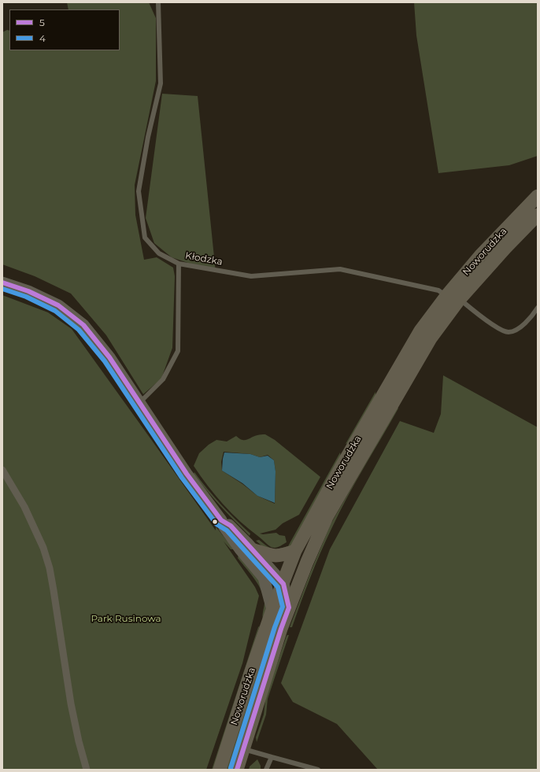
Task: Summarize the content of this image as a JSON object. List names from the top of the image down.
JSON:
{
  "streets": {
    "main road": ["Noworudzka"],
    "lane": ["Kłodzka"]
  },
  "crossings": [
    ["Noworudzka", "Kłodzka"]
  ],
  "parks": ["Park Rusinowa"],
  "lines": ["transit line 5", "transit line 4"],
  "legend": ["5", "4"]
}
